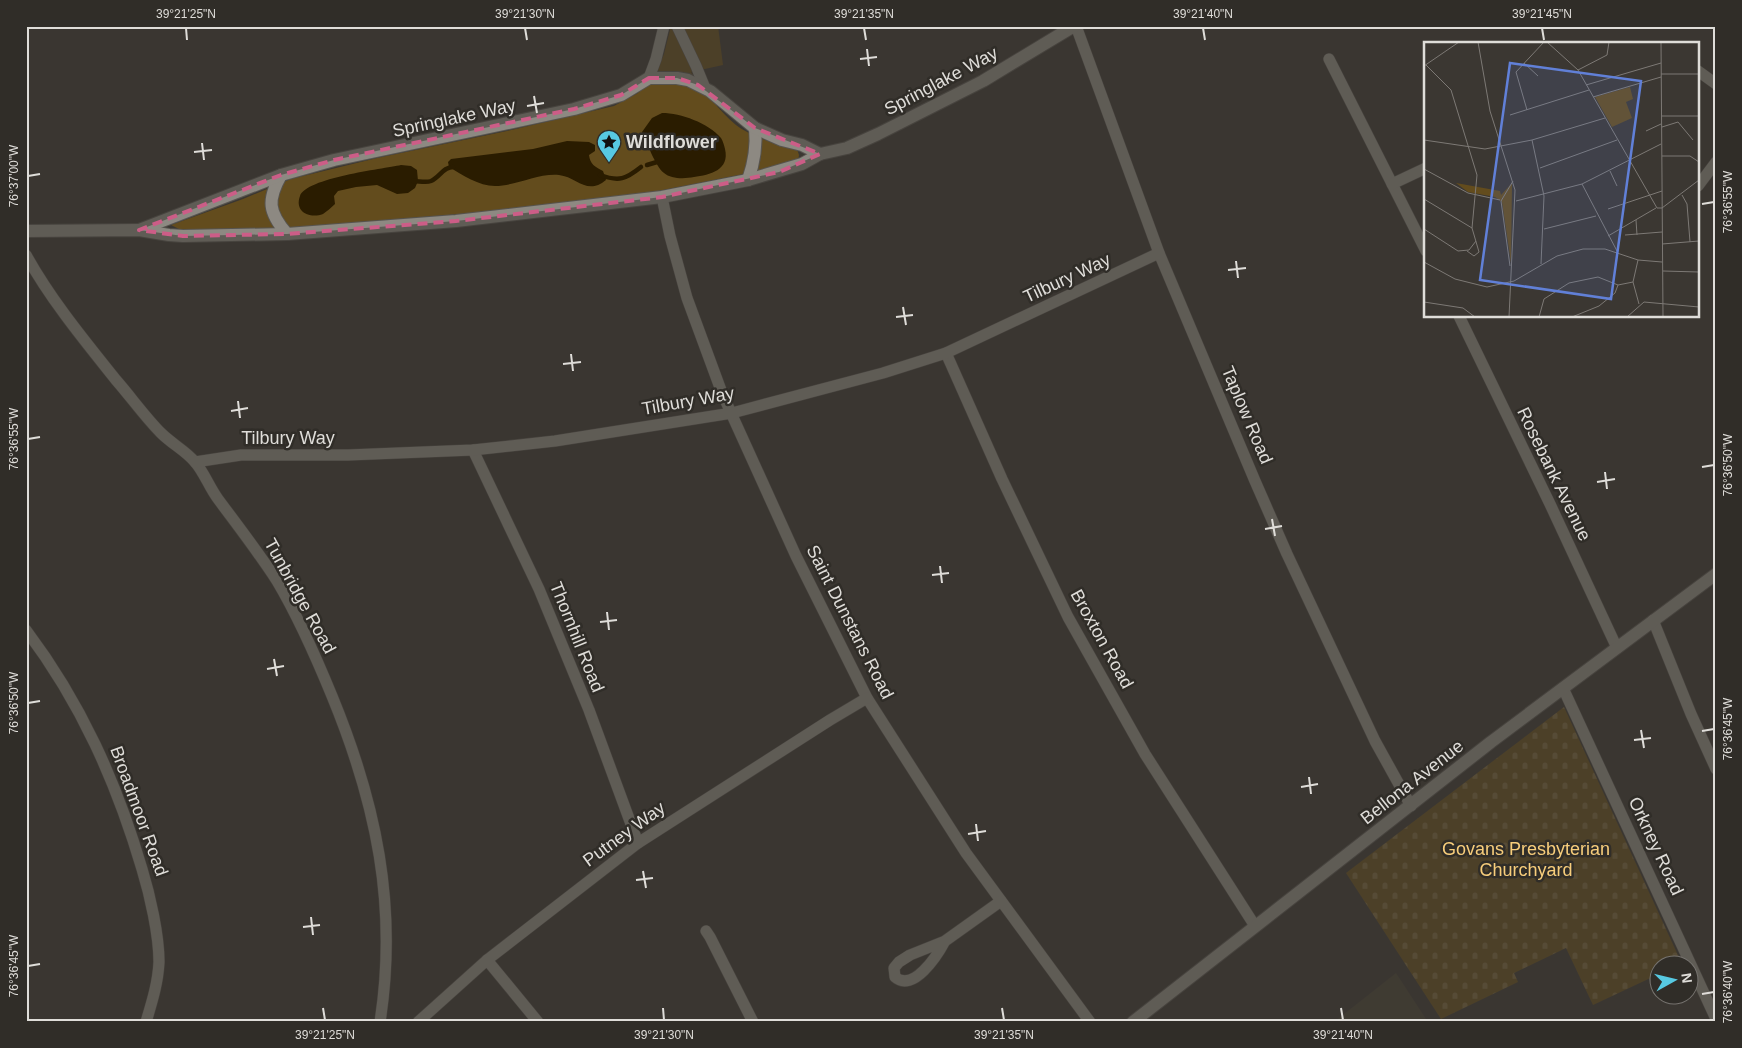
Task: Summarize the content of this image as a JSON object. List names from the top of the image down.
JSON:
{
  "streets": {
    "street": [
      "Springlake Way",
      "Tilbury Way",
      "Taplow Road",
      "Rosebank Avenue",
      "Tunbridge Road",
      "Saint Dunstans Road",
      "Thornhill Road",
      "Broxton Road",
      "Bellona Avenue",
      "Broadmoor Road",
      "Putney Way",
      "Orkney Road"
    ]
  },
  "crossings": [
    ["Springlake Way", "Taplow Road"],
    ["Springlake Way", "Saint Dunstans Road"],
    ["Tilbury Way", "Taplow Road"],
    ["Tilbury Way", "Tunbridge Road"],
    ["Tilbury Way", "Saint Dunstans Road"],
    ["Tilbury Way", "Thornhill Road"],
    ["Tilbury Way", "Broxton Road"],
    ["Taplow Road", "Bellona Avenue"],
    ["Rosebank Avenue", "Bellona Avenue"],
    ["Saint Dunstans Road", "Putney Way"],
    ["Thornhill Road", "Putney Way"],
    ["Broxton Road", "Bellona Avenue"],
    ["Bellona Avenue", "Orkney Road"]
  ],
  "parks": ["Govans Presbyterian Churchyard"],
  "places": {
    "place": ["Wildflower"]
  },
  "north": "right",
  "coordinates": [
    "39°21'25\"N",
    "39°21'30\"N",
    "39°21'35\"N",
    "39°21'40\"N",
    "39°21'45\"N",
    "76°37'00\"W",
    "76°36'55\"W",
    "76°36'50\"W",
    "76°36'45\"W",
    "76°36'40\"W"
  ]
}
